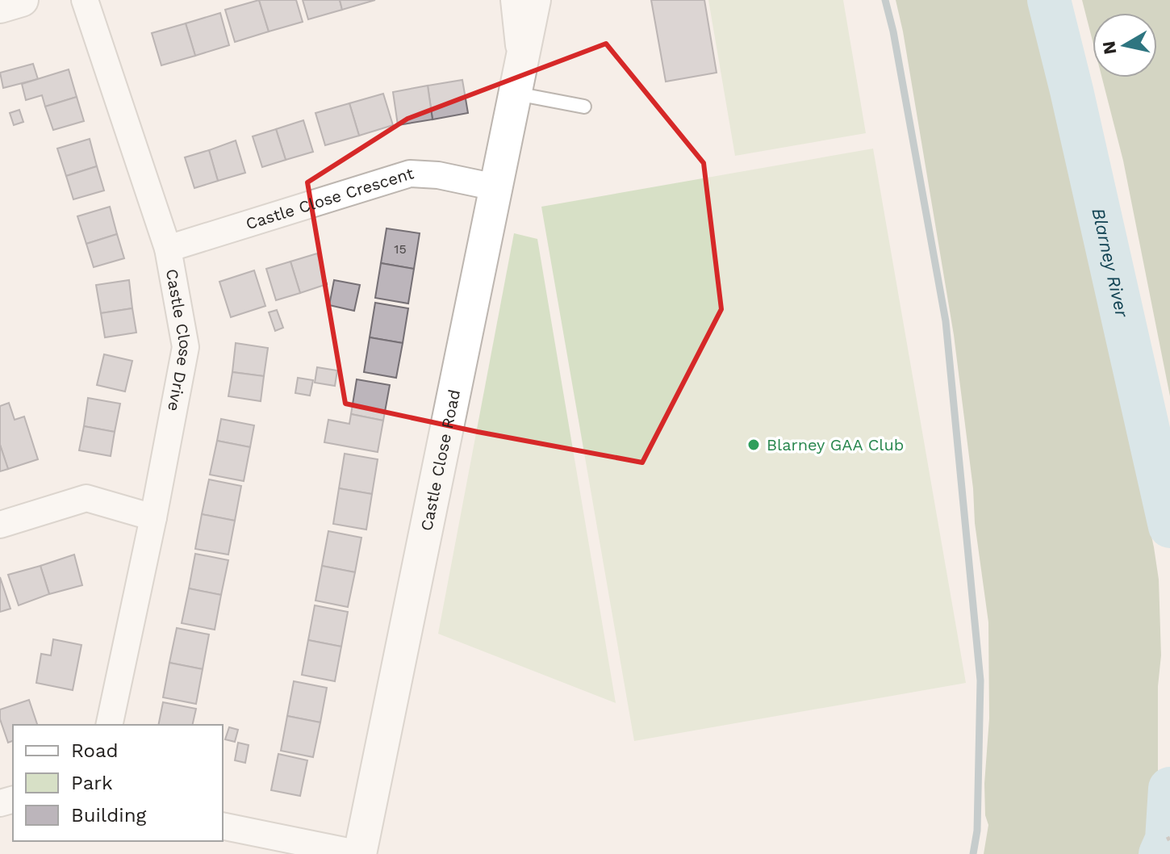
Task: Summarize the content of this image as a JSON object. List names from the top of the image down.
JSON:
{
  "streets": {
    "street": ["Castle Close Crescent", "Castle Close Drive", "Castle Close Road"]
  },
  "crossings": [
    ["Castle Close Crescent", "Castle Close Drive"],
    ["Castle Close Crescent", "Castle Close Road"]
  ],
  "water": ["Blarney River"],
  "places": ["Blarney GAA Club"],
  "house_numbers": ["15"],
  "legend": ["Road", "Park", "Building"],
  "north": "left"
}
